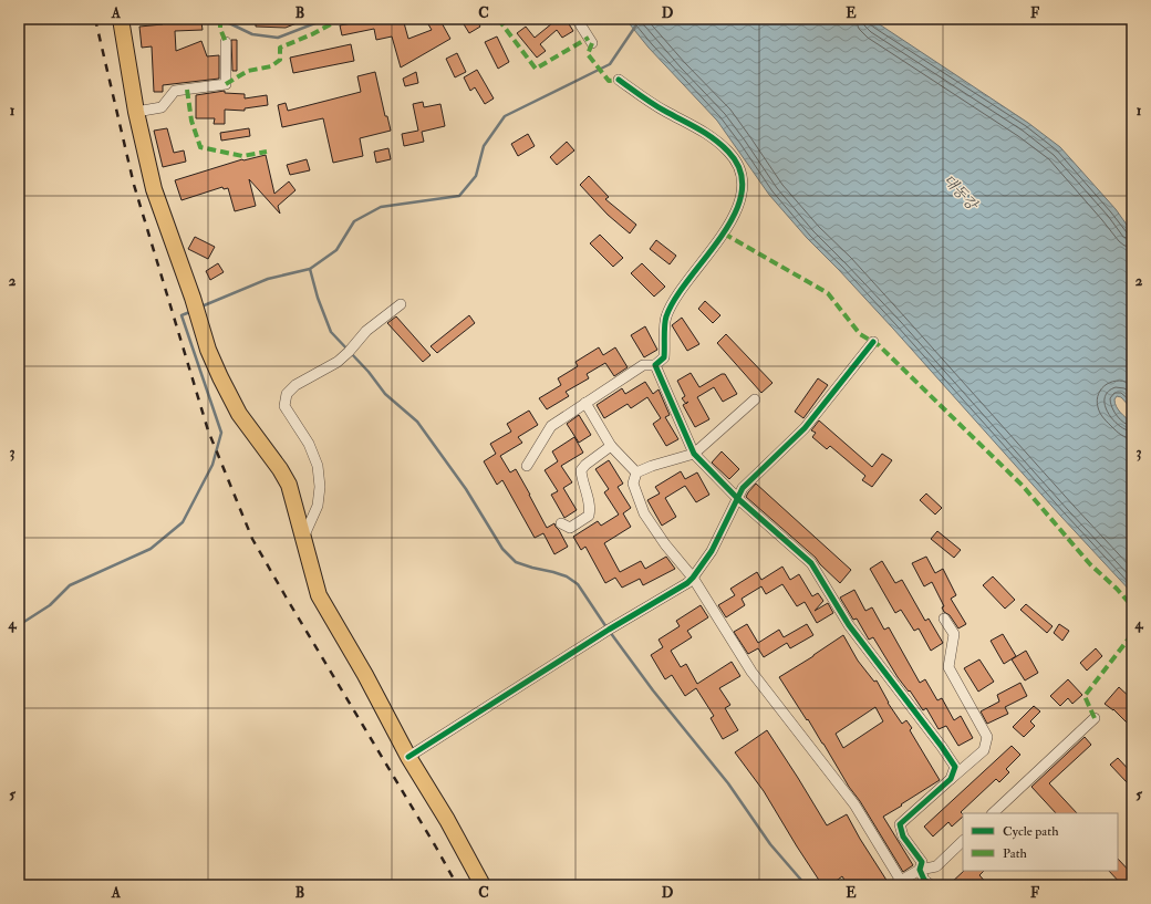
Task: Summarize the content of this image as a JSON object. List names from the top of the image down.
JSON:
{
  "water": ["대동강"],
  "legend": ["Cycle path", "Path"],
  "grid": {
    "columns": [
      "A",
      "B",
      "C",
      "D",
      "E",
      "F"
    ],
    "rows": [
      "1",
      "2",
      "3",
      "4",
      "5"
    ]
  }
}
